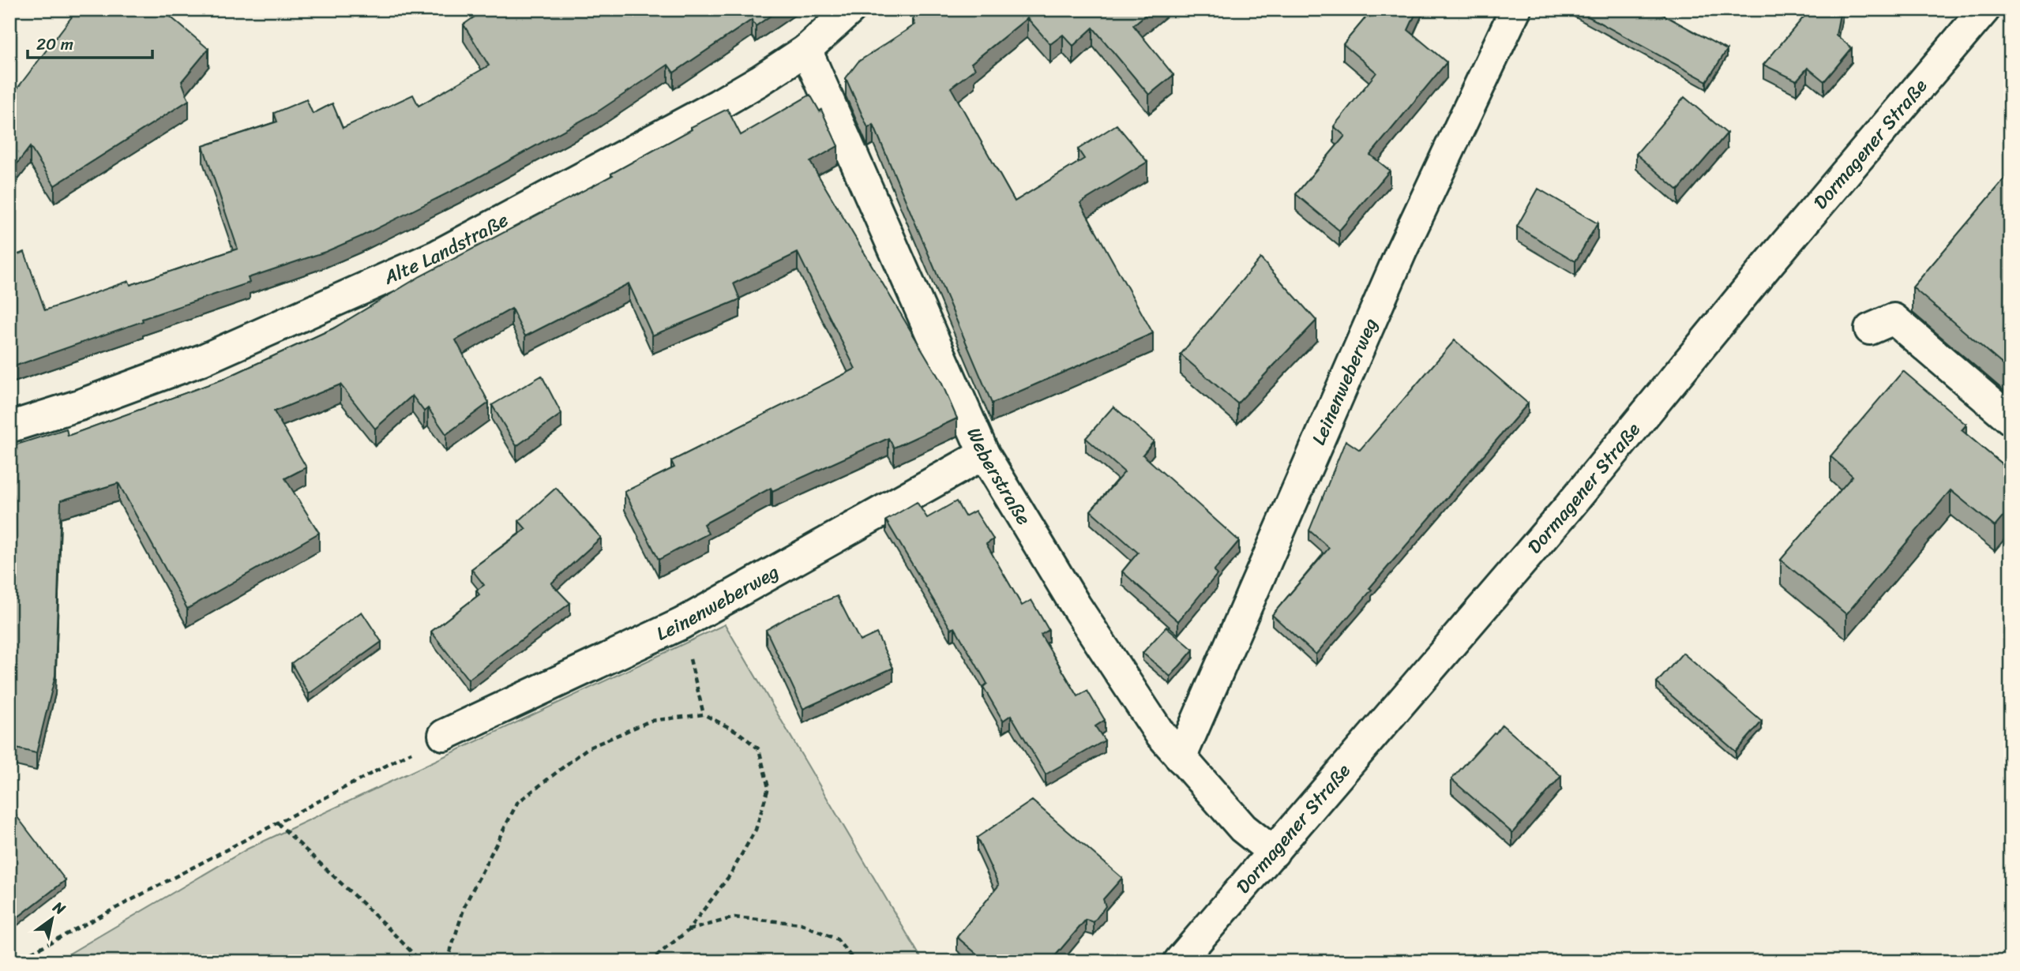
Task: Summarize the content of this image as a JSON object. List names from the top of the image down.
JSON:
{
  "streets": {
    "street": [
      "Dormagener Straße",
      "Alte Landstraße",
      "Leinenweberweg",
      "Weberstraße"
    ]
  },
  "crossings": [
    ["Dormagener Straße", "Weberstraße"],
    ["Alte Landstraße", "Weberstraße"],
    ["Leinenweberweg", "Weberstraße"]
  ],
  "scale_bar": "20 m",
  "north": "top right"
}
